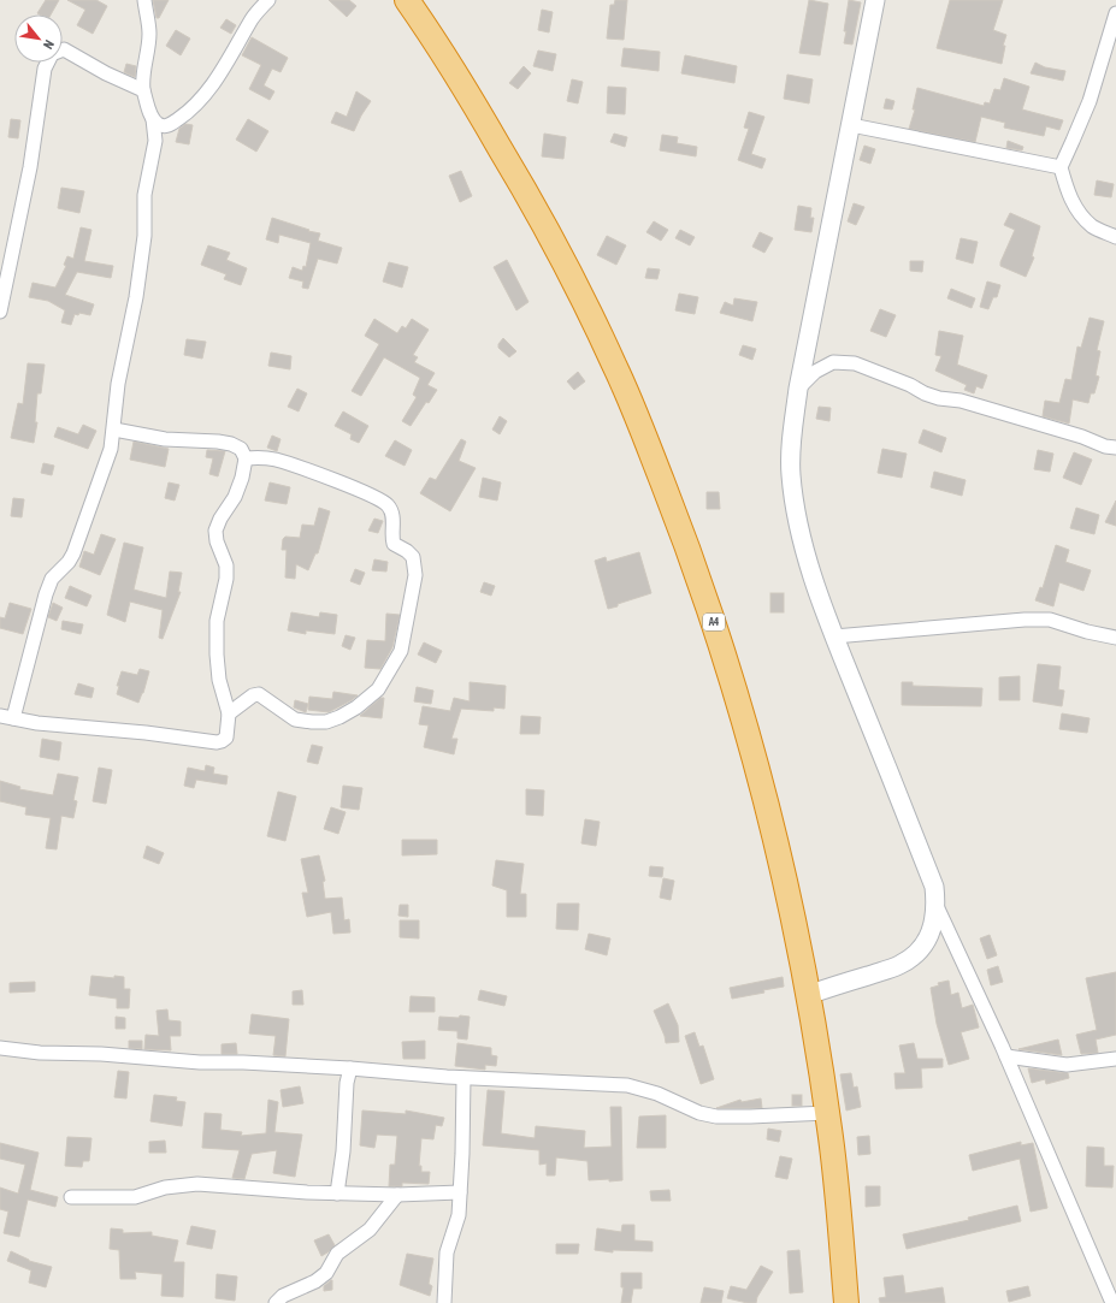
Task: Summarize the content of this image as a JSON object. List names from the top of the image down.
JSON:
{
  "streets": {
    "highway": ["A4"]
  },
  "north": "bottom right"
}
